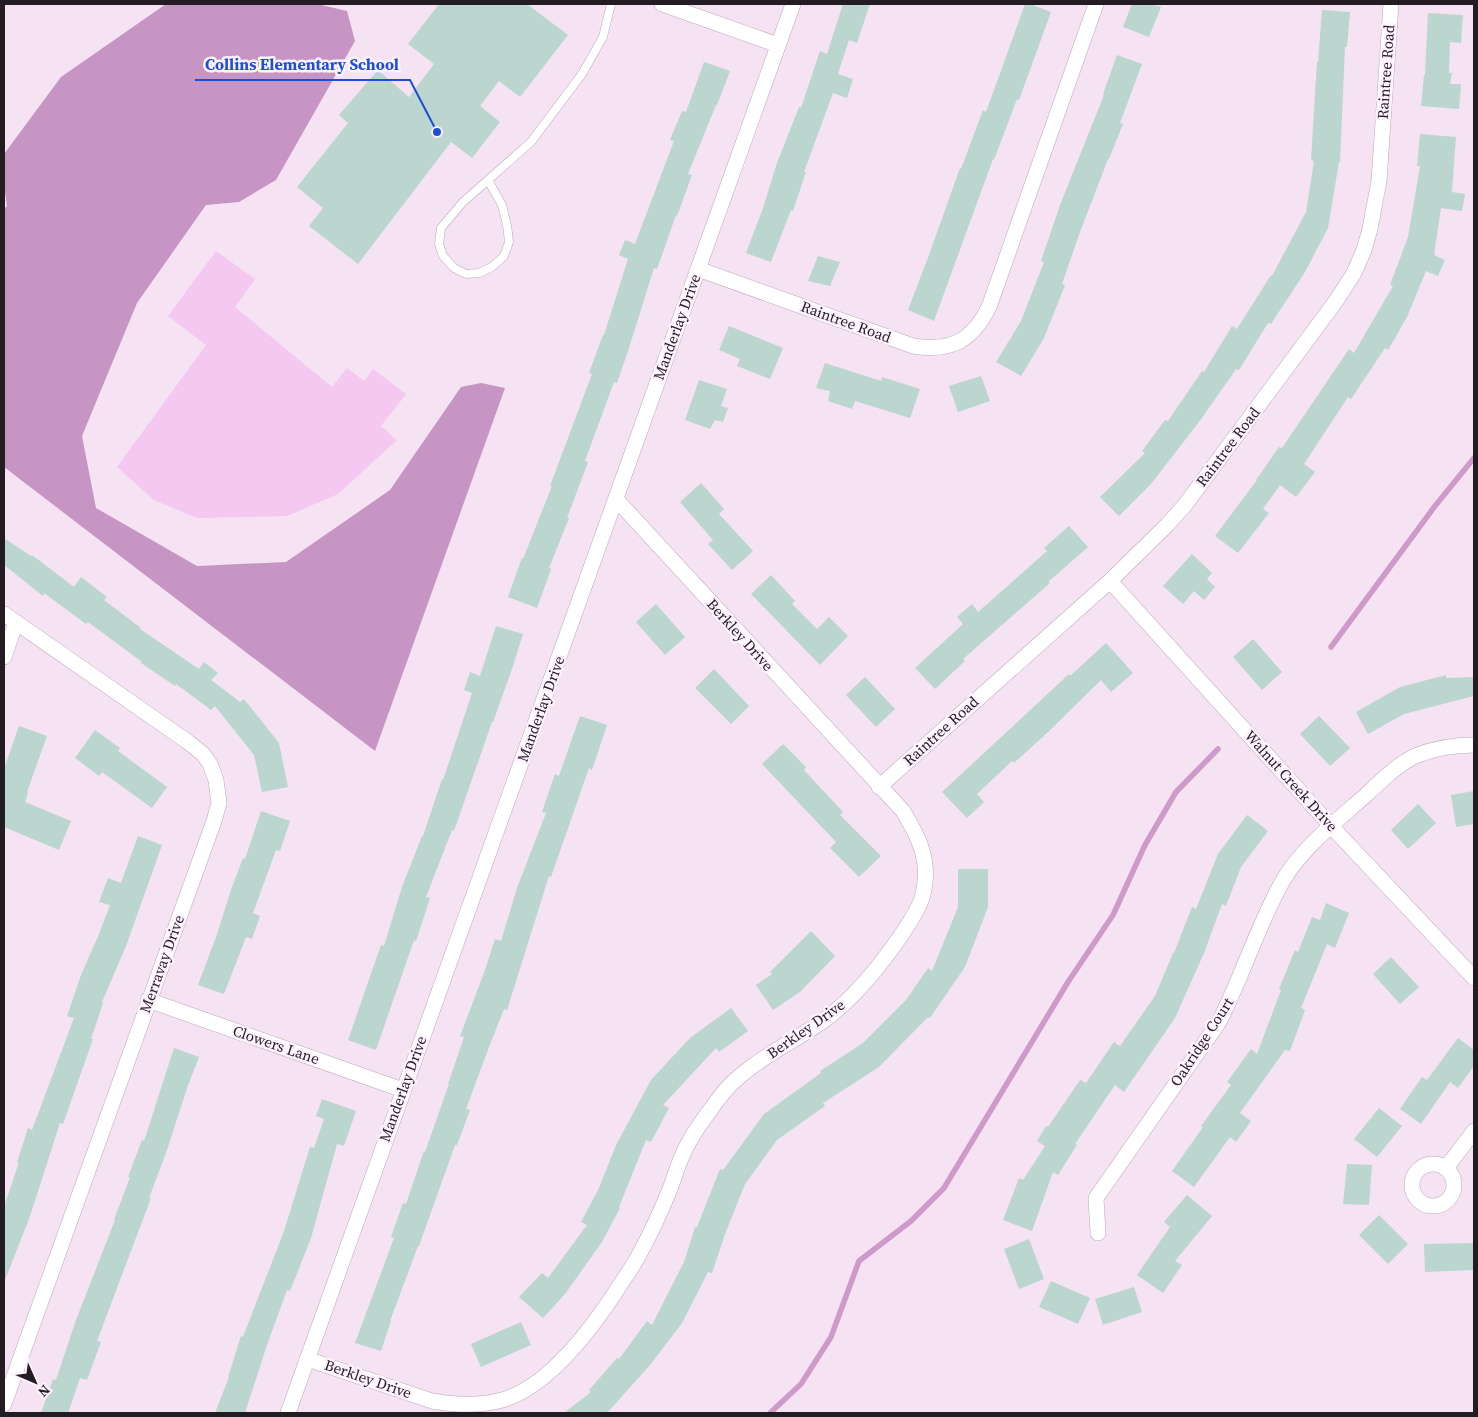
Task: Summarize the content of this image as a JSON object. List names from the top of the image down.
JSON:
{
  "streets": {
    "street": [
      "Raintree Road",
      "Manderlay Drive",
      "Berkley Drive",
      "Walnut Creek Drive",
      "Merravay Drive",
      "Oakridge Court",
      "Clowers Lane"
    ]
  },
  "crossings": [
    ["Raintree Road", "Manderlay Drive"],
    ["Raintree Road", "Berkley Drive"],
    ["Raintree Road", "Walnut Creek Drive"],
    ["Manderlay Drive", "Berkley Drive"],
    ["Manderlay Drive", "Clowers Lane"],
    ["Walnut Creek Drive", "Oakridge Court"],
    ["Merravay Drive", "Clowers Lane"]
  ],
  "places": ["Collins Elementary School"],
  "north": "bottom right"
}
